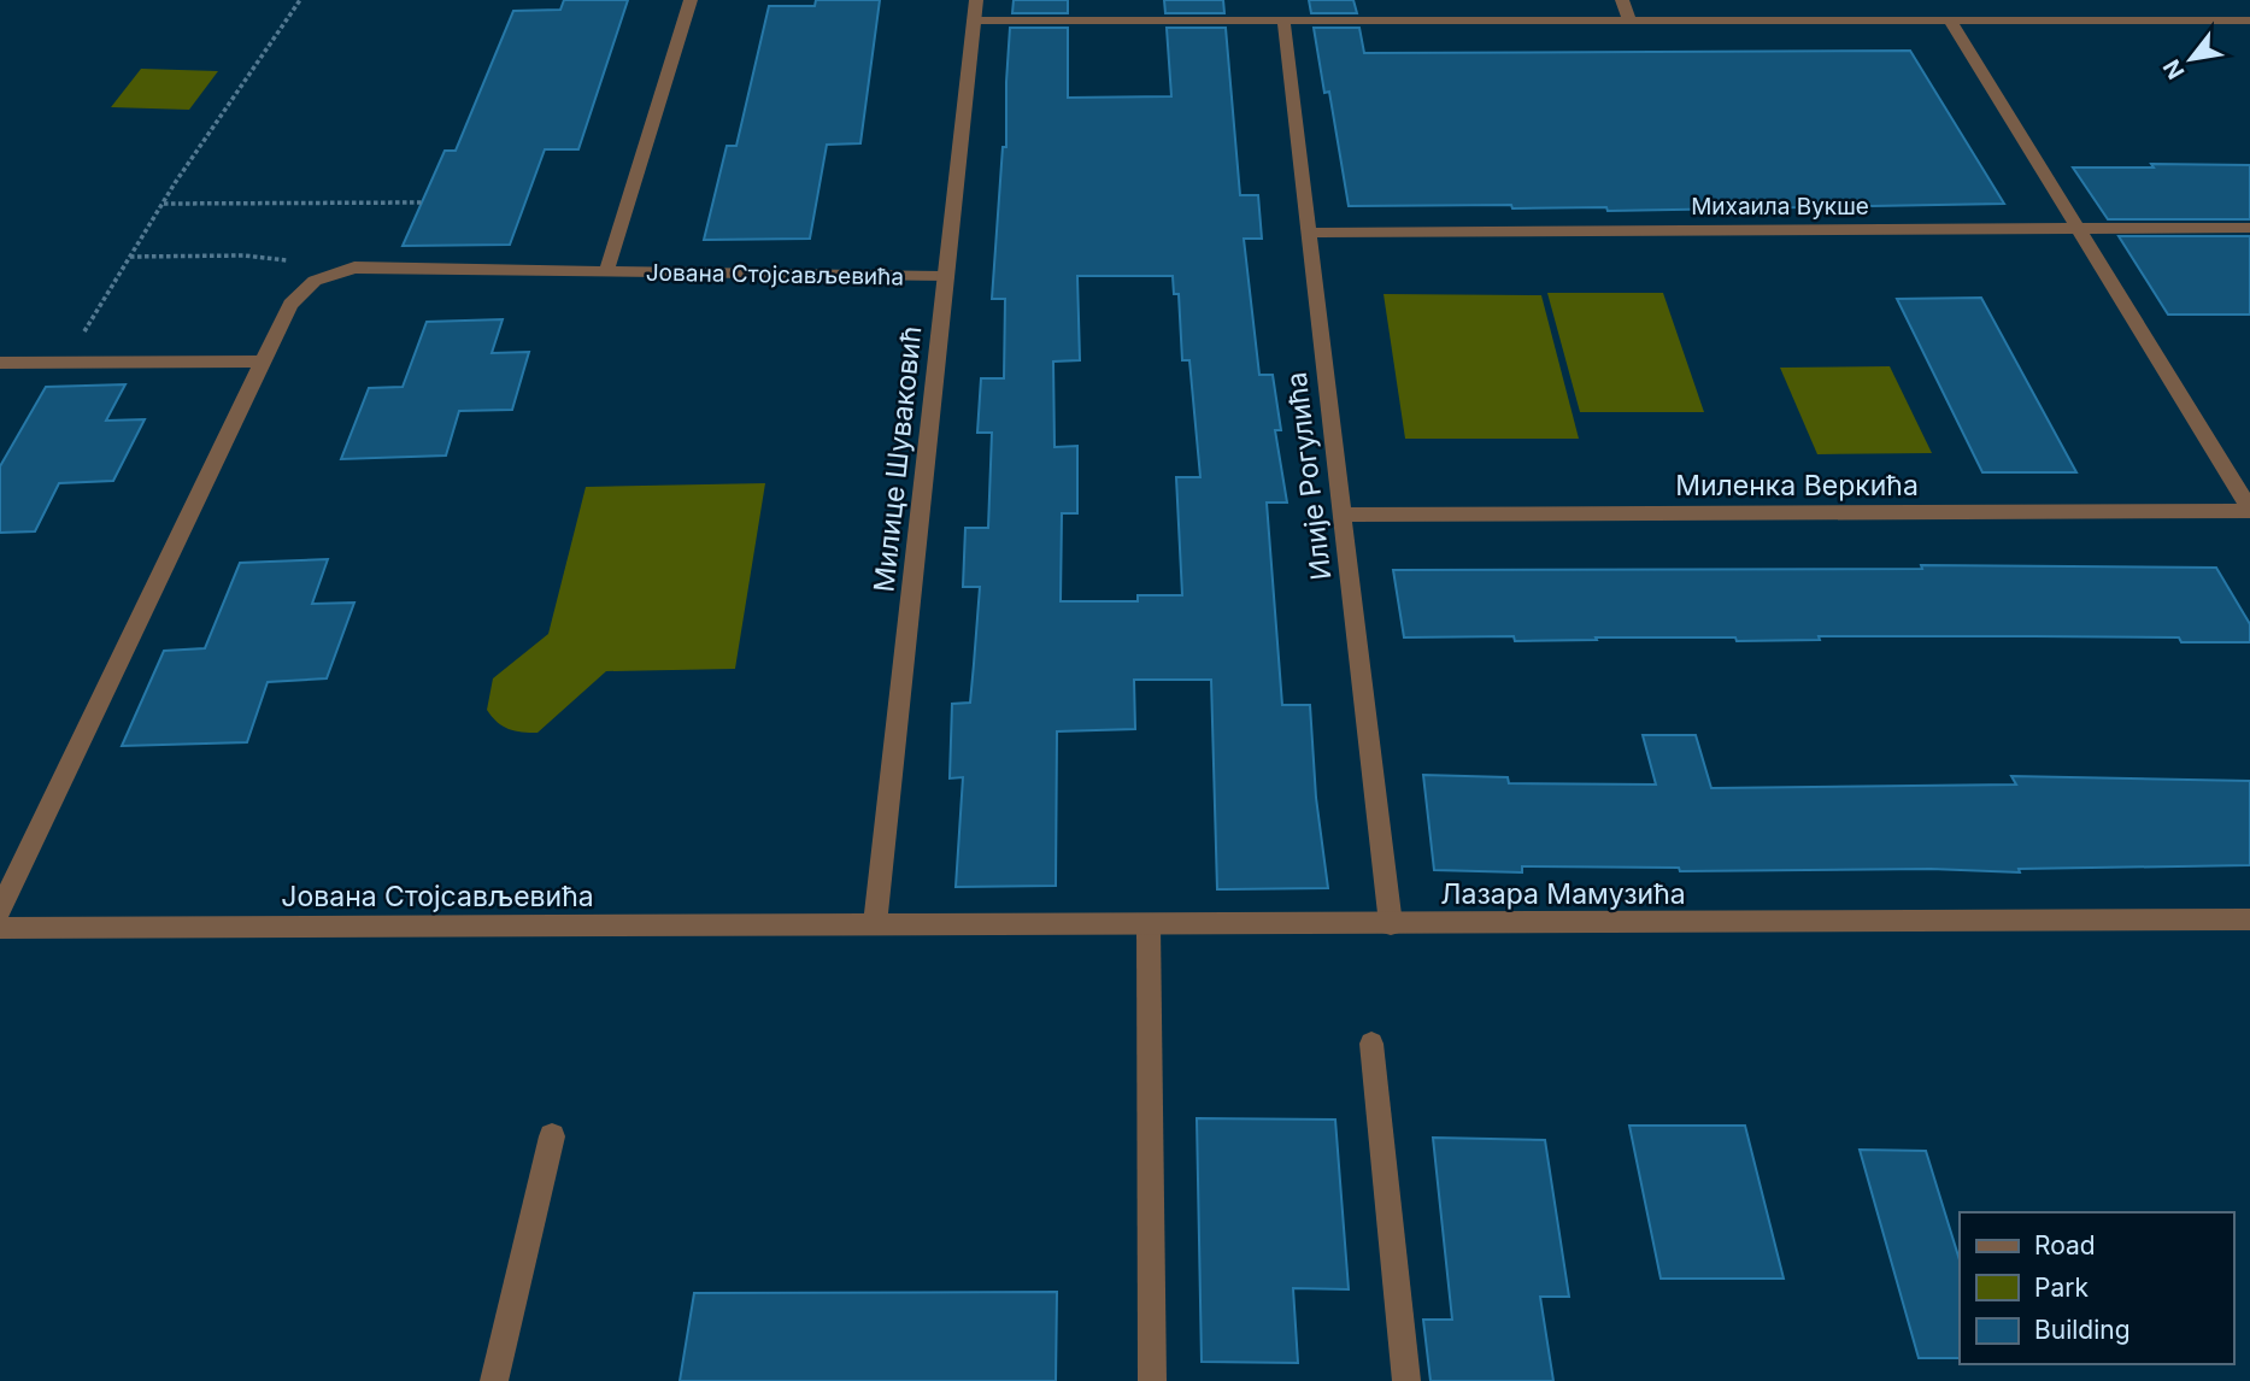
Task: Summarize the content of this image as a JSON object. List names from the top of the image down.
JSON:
{
  "streets": {
    "street": [
      "Михаила Вукше",
      "Јована Стојсављевића",
      "Милице Шуваковић",
      "Илије Рогулића",
      "Миленка Веркића",
      "Лазара Мамузића"
    ]
  },
  "crossings": [
    ["Михаила Вукше", "Илије Рогулића"],
    ["Јована Стојсављевића", "Милице Шуваковић"],
    ["Јована Стојсављевића", "Лазара Мамузића"],
    ["Милице Шуваковић", "Лазара Мамузића"],
    ["Илије Рогулића", "Миленка Веркића"],
    ["Илије Рогулића", "Лазара Мамузића"]
  ],
  "legend": ["Road", "Park", "Building"],
  "north": "bottom left"
}
